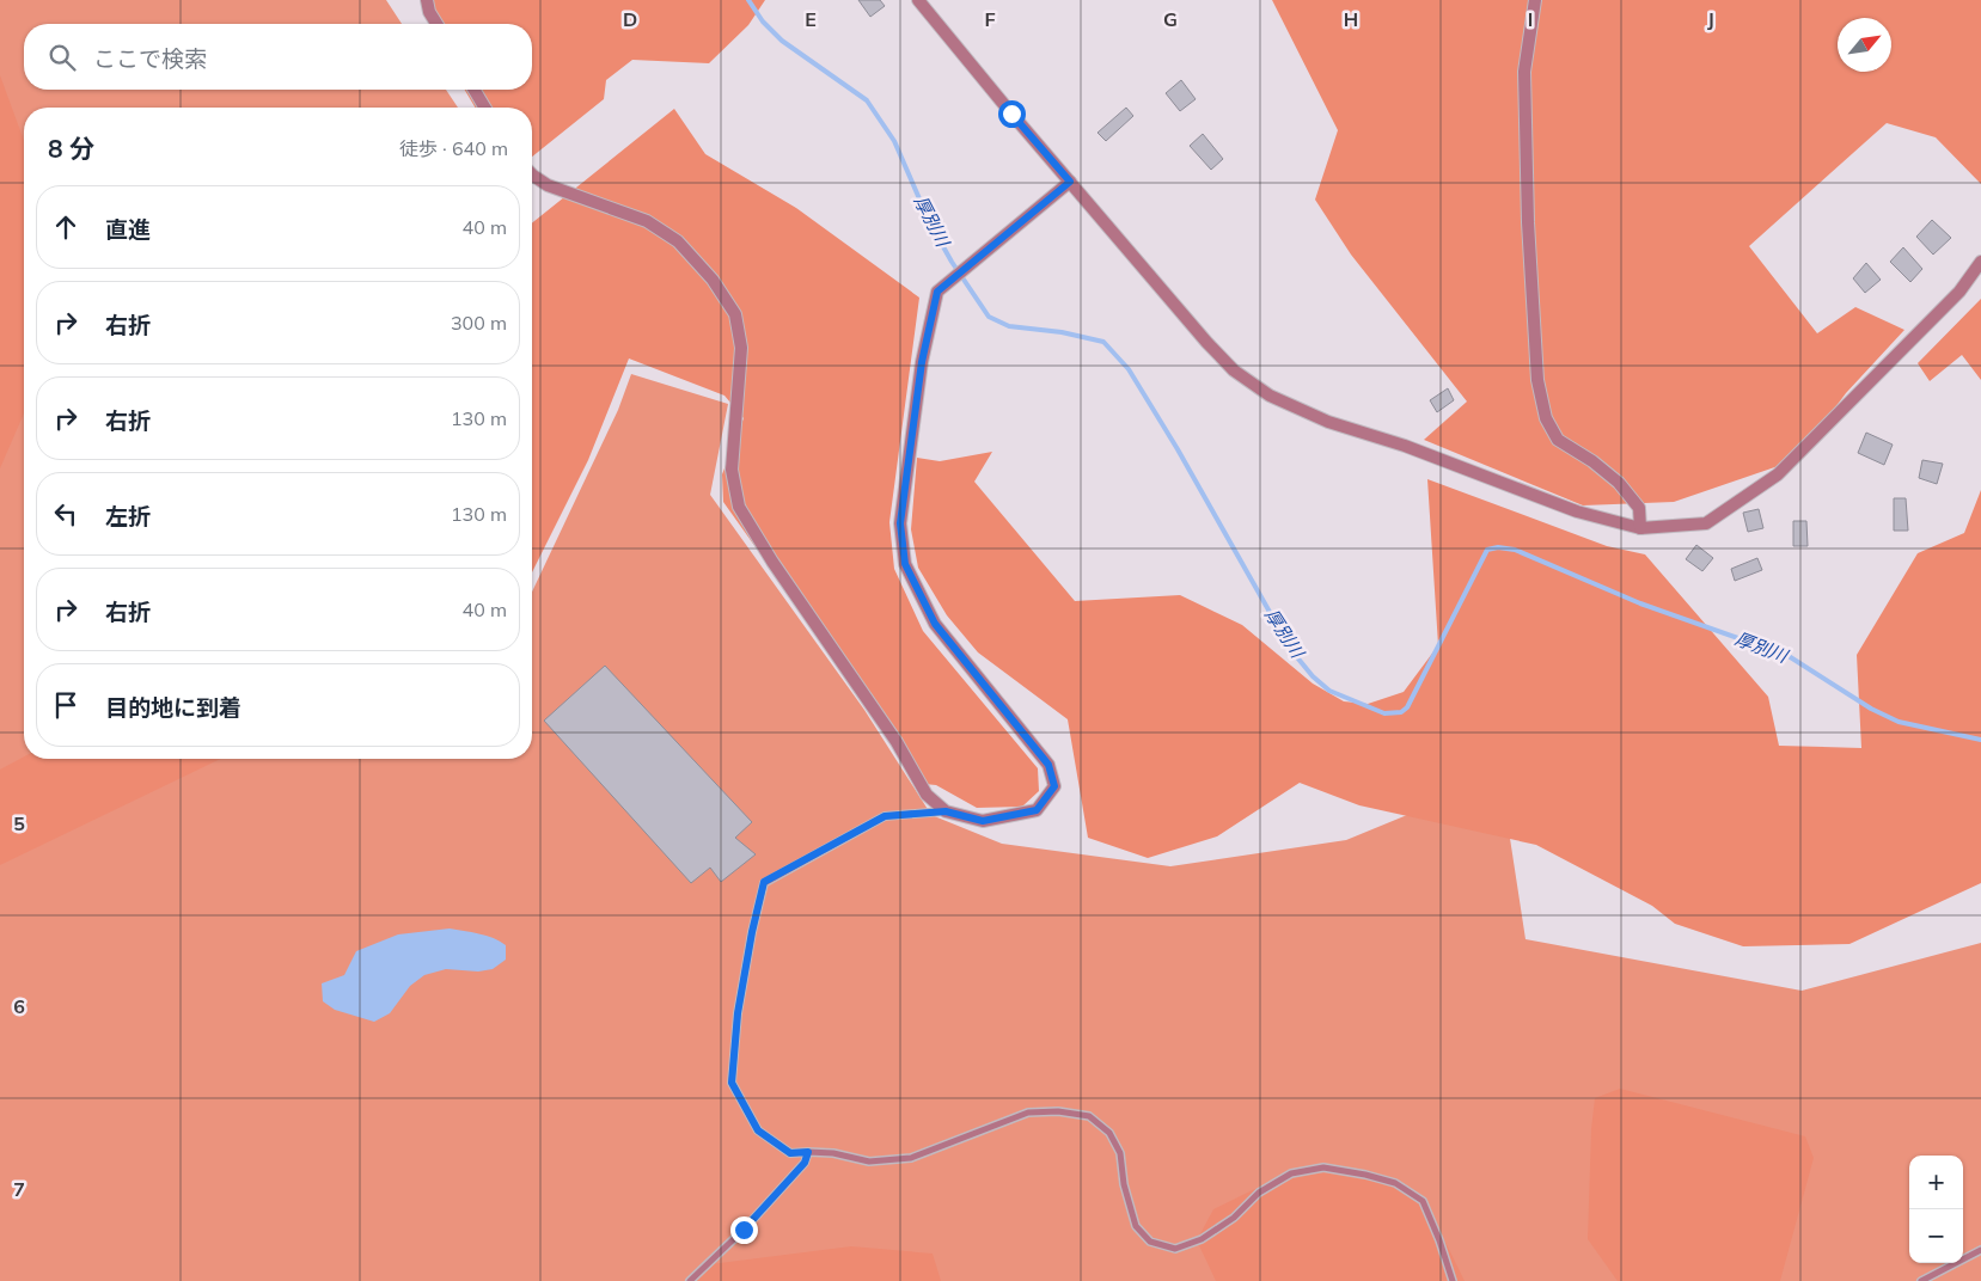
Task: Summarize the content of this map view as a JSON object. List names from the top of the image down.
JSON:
{
  "water": ["厚別川"],
  "north": "top right",
  "page": {
    "search": "ここで検索",
    "heading": ["8 分", "徒歩 · 640 m"],
    "list": [
      ["直進", "40 m"],
      ["右折", "300 m"],
      ["右折", "130 m"],
      ["左折", "130 m"],
      ["右折", "40 m"],
      "目的地に到着"
    ],
    "map_buttons": ["+", "−"]
  },
  "grid": {
    "columns": [
      "D",
      "E",
      "F",
      "G",
      "H",
      "I",
      "J"
    ],
    "rows": ["5", "6", "7"]
  }
}
